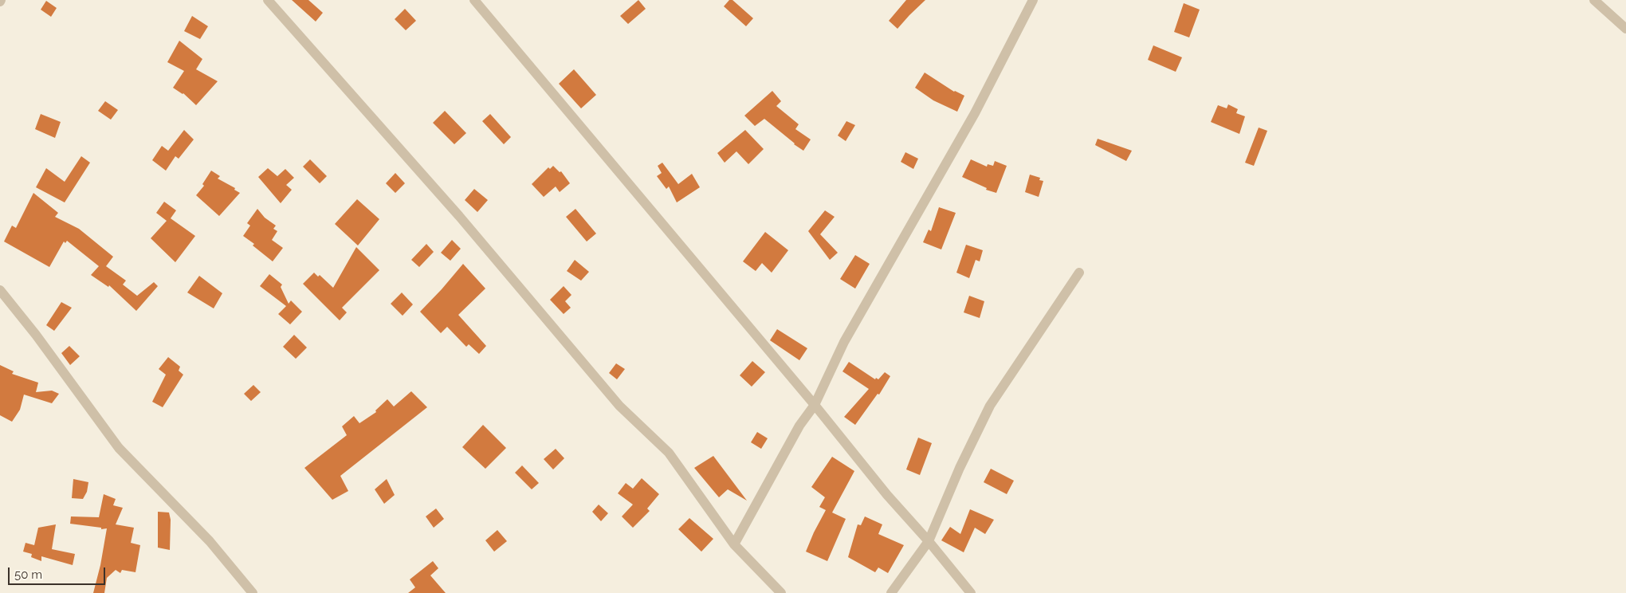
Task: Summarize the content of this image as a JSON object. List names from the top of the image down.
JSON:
{
  "scale_bar": "50 m"
}
